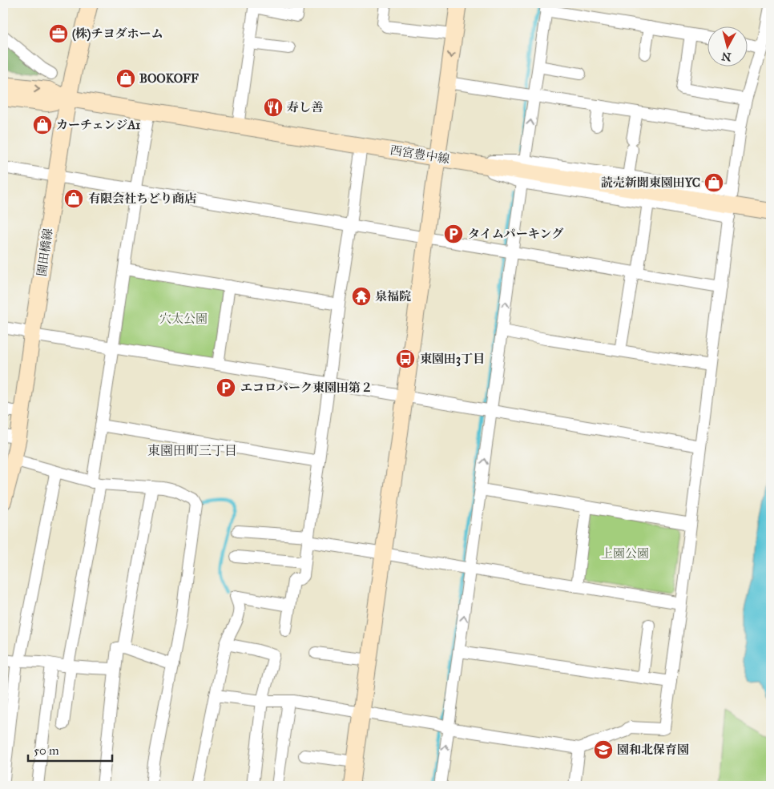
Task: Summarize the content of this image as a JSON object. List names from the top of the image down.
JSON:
{
  "streets": {
    "street": ["西宮豊中線", "園田橋線"]
  },
  "crossings": [
    ["西宮豊中線", "園田橋線"]
  ],
  "districts": ["東園田町三丁目"],
  "parks": ["穴太公園", "上園公園"],
  "places": {
    "office": ["(株)チヨダホーム"],
    "shop": [
      "BOOKOFF",
      "カーチェンジA1",
      "読売新聞東園田YC",
      "有限会社ちどり商店"
    ],
    "restaurant": ["寿し善"],
    "parking": ["タイムパーキング", "エコロパーク東園田第２"],
    "temple": ["泉福院"],
    "bus stop": ["東園田3丁目"],
    "school or university": ["園和北保育園"]
  },
  "scale_bar": "50 m",
  "north": "bottom"
}
